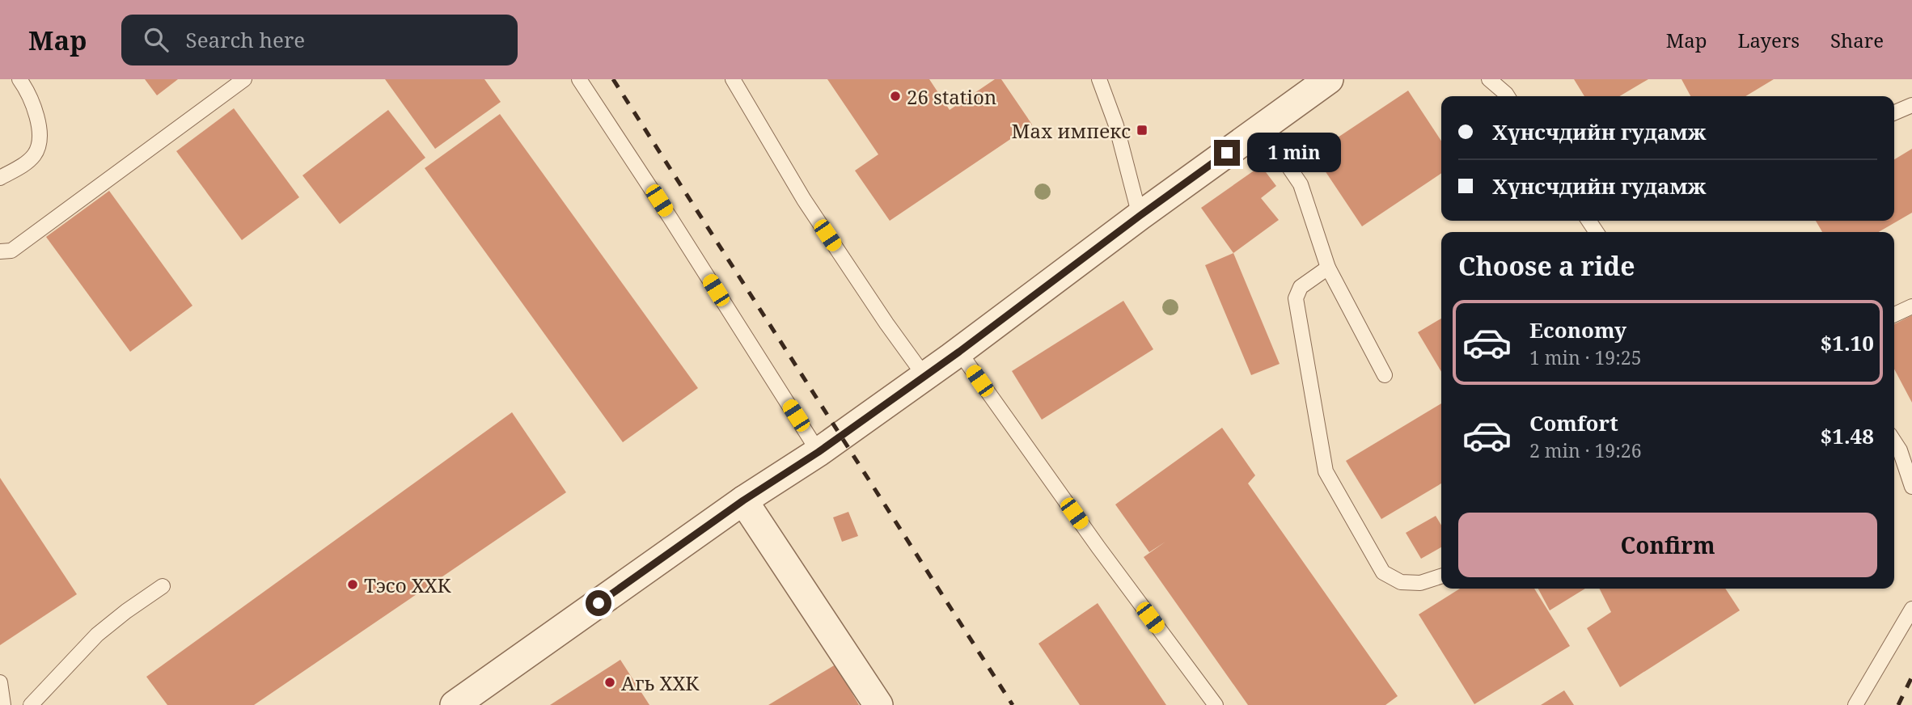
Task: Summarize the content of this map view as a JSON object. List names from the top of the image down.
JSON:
{
  "places": {
    "other": ["26 station", "Тэсо ХХК", "Агь ХХК"],
    "transit": ["Мах импекс"]
  },
  "page": {
    "header": "Map",
    "search": "Search here",
    "nav": ["Map", "Layers", "Share"],
    "banner": ["Хүнсчдийн гудамж", "Хүнсчдийн гудамж"],
    "bubble": "1 min",
    "heading": "Choose a ride",
    "list": [
      {
        "name": "Economy",
        "note": "1 min · 19:25",
        "value": "$1.10"
      },
      {
        "name": "Comfort",
        "note": "2 min · 19:26",
        "value": "$1.48"
      }
    ],
    "buttons": "Confirm"
  }
}
